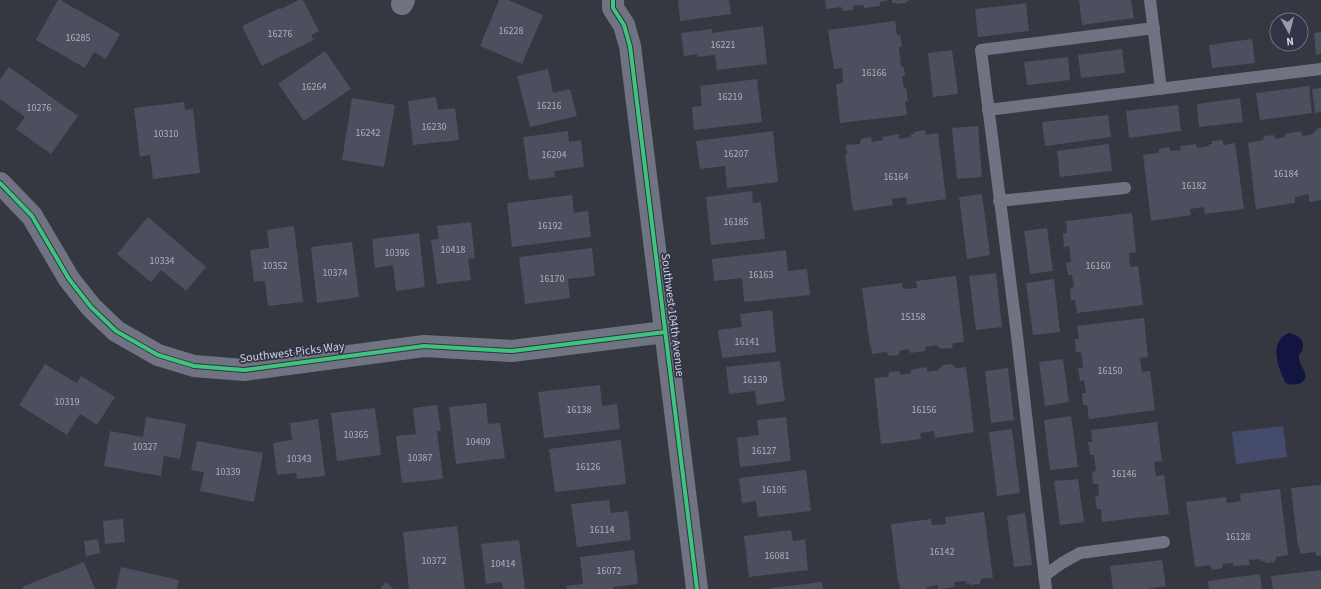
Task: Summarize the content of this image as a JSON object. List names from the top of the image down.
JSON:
{
  "streets": {
    "street": ["Southwest 104th Avenue", "Southwest Picks Way"]
  },
  "crossings": [
    ["Southwest 104th Avenue", "Southwest Picks Way"]
  ],
  "house_numbers": [
    "16228",
    "16276",
    "16285",
    "16221",
    "16166",
    "16264",
    "16219",
    "16216",
    "10276",
    "16230",
    "16242",
    "10310",
    "16207",
    "16204",
    "16184",
    "16164",
    "16182",
    "16185",
    "16192",
    "10418",
    "10396",
    "10334",
    "10352",
    "16160",
    "10374",
    "16163",
    "16170",
    "15158",
    "16141",
    "16150",
    "16139",
    "10319",
    "16138",
    "16156",
    "10365",
    "10409",
    "10327",
    "16127",
    "10387",
    "10343",
    "16126",
    "10339",
    "16146",
    "16105",
    "16114",
    "16128",
    "16142",
    "16081",
    "10372",
    "10414",
    "16072"
  ],
  "north": "bottom"
}
